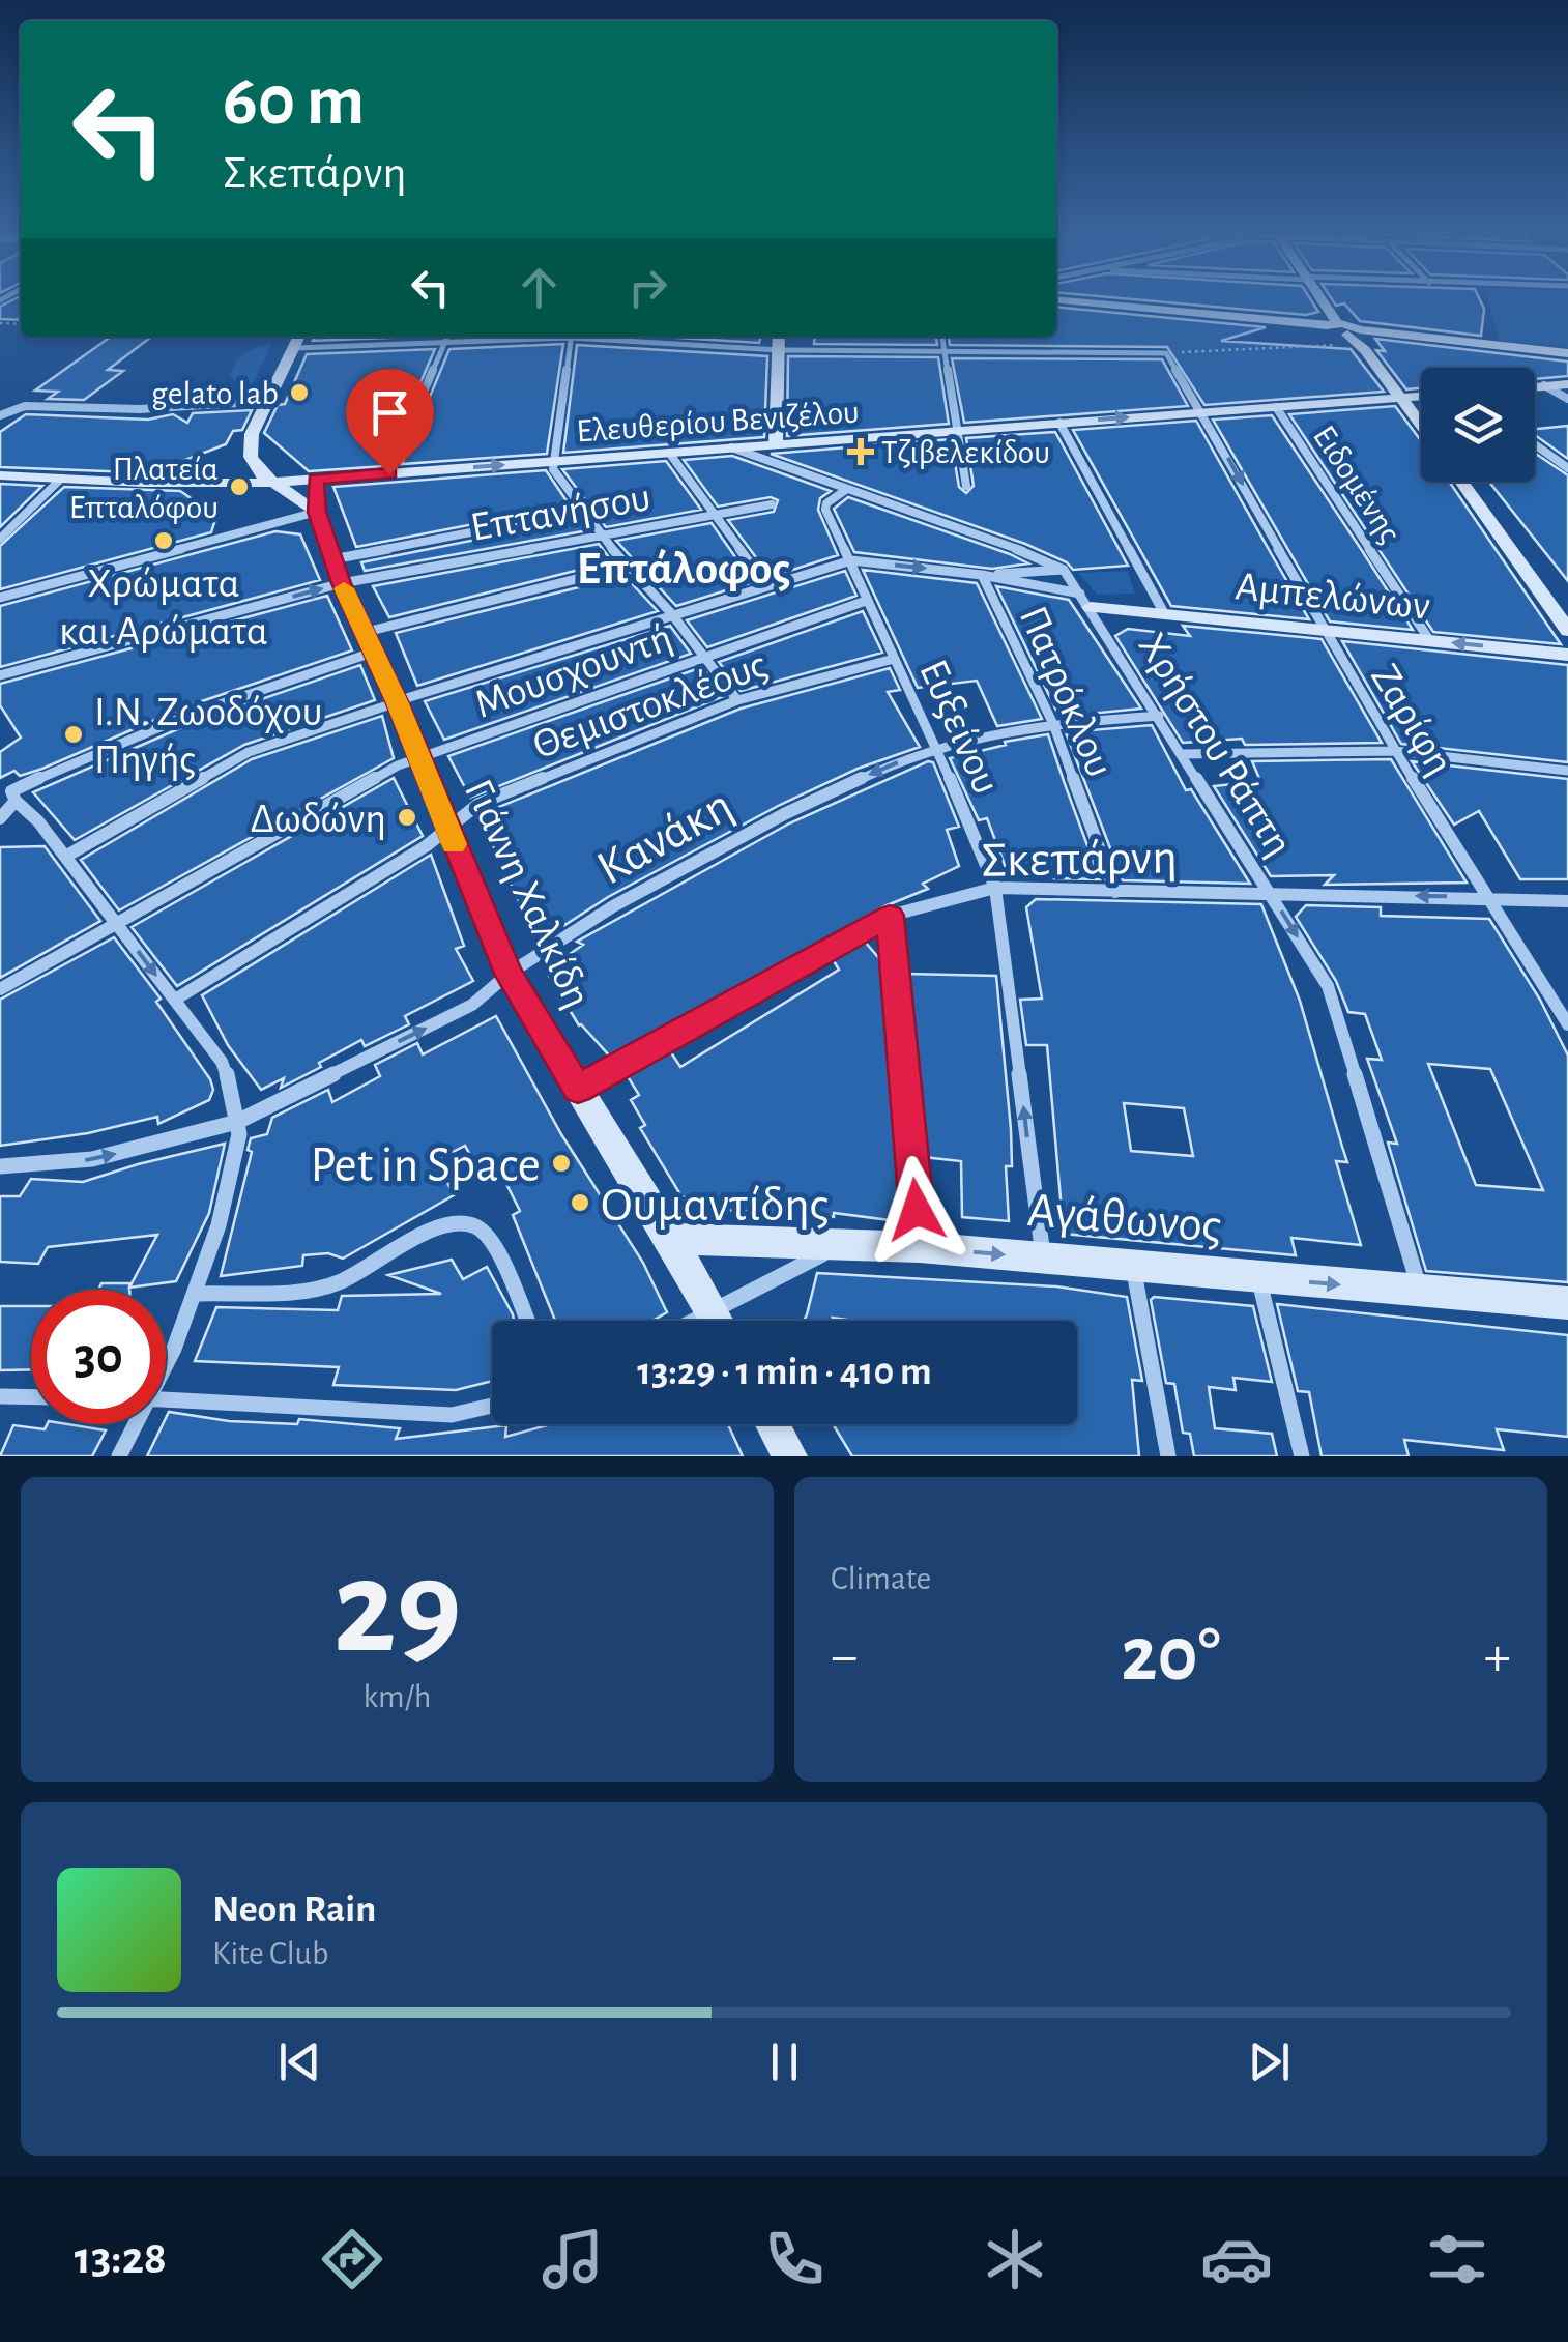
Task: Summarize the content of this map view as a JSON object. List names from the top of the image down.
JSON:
{
  "streets": {
    "main road": [
      "Ελευθερίου Βενιζέλου",
      "Αμπελώνων",
      "Γιάννη Χαλκίδη",
      "Αγάθωνος"
    ],
    "street": [
      "Ειδομένης",
      "Επτανήσου",
      "Μουσχουντή",
      "Πατρόκλου",
      "Θεμιστοκλέους",
      "Ζαρίφη",
      "Ευξείνου",
      "Χρήστου Ράπτη",
      "Κανάκη",
      "Σκεπάρνη"
    ]
  },
  "crossings": [
    ["Ελευθερίου Βενιζέλου", "Ειδομένης"],
    ["Ελευθερίου Βενιζέλου", "Ζαρίφη"],
    ["Ελευθερίου Βενιζέλου", "Χρήστου Ράπτη"],
    ["Ελευθερίου Βενιζέλου", "Γιάννη Χαλκίδη"],
    ["Ειδομένης", "Αμπελώνων"],
    ["Επτανήσου", "Γιάννη Χαλκίδη"],
    ["Αμπελώνων", "Ζαρίφη"],
    ["Αμπελώνων", "Χρήστου Ράπτη"],
    ["Μουσχουντή", "Ευξείνου"],
    ["Μουσχουντή", "Γιάννη Χαλκίδη"],
    ["Πατρόκλου", "Κανάκη"],
    ["Πατρόκλου", "Σκεπάρνη"],
    ["Θεμιστοκλέους", "Ευξείνου"],
    ["Θεμιστοκλέους", "Γιάννη Χαλκίδη"],
    ["Ζαρίφη", "Σκεπάρνη"],
    ["Ευξείνου", "Χρήστου Ράπτη"],
    ["Ευξείνου", "Κανάκη"],
    ["Ευξείνου", "Σκεπάρνη"],
    ["Ευξείνου", "Αγάθωνος"],
    ["Χρήστου Ράπτη", "Κανάκη"],
    ["Χρήστου Ράπτη", "Σκεπάρνη"],
    ["Χρήστου Ράπτη", "Αγάθωνος"],
    ["Κανάκη", "Γιάννη Χαλκίδη"],
    ["Σκεπάρνη", "Γιάννη Χαλκίδη"],
    ["Γιάννη Χαλκίδη", "Αγάθωνος"]
  ],
  "one_way": ["Ευξείνου", "Χρήστου Ράπτη"],
  "districts": ["Επτάλοφος"],
  "places": {
    "other": [
      "gelato lab",
      "Πλατεία Επταλόφου",
      "Χρώματα και Αρώματα",
      "Ι.Ν. Ζωοδόχου Πηγής",
      "Δωδώνη",
      "Pet in Space",
      "Ουμαντίδης"
    ],
    "health": ["Τζιβελεκίδου"]
  },
  "page": {
    "turn": ["60 m", "Σκεπάρνη"],
    "limit": "30",
    "trip": "13:29 · 1 min · 410 m",
    "tile": [
      ["29", "km/h"],
      "Climate"
    ],
    "heat": ["−", "20°", "+"],
    "song": ["Neon Rain", "Kite Club"],
    "tabs": "13:28"
  }
}
